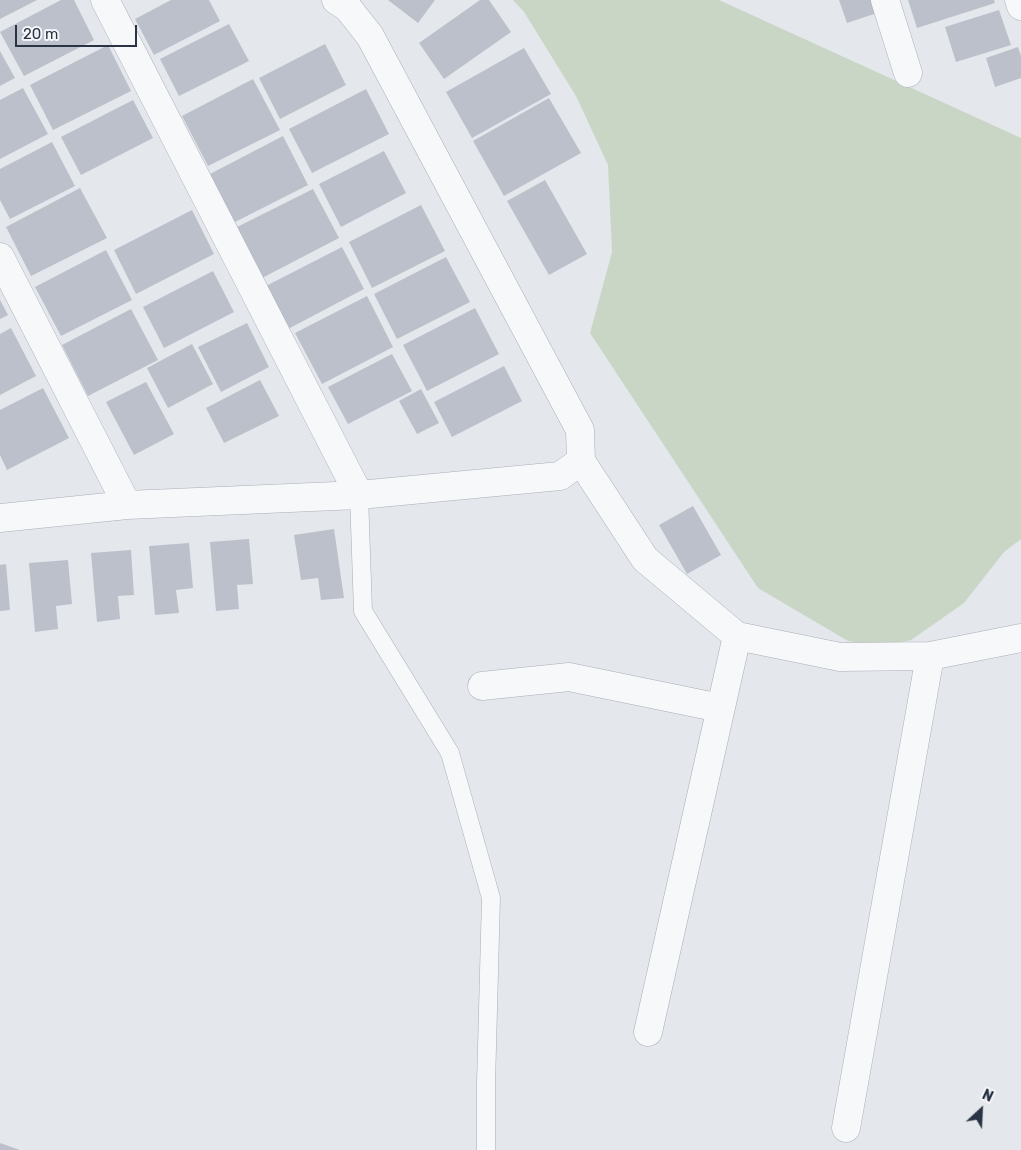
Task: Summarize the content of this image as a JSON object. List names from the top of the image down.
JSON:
{
  "scale_bar": "20 m",
  "north": "top right"
}
